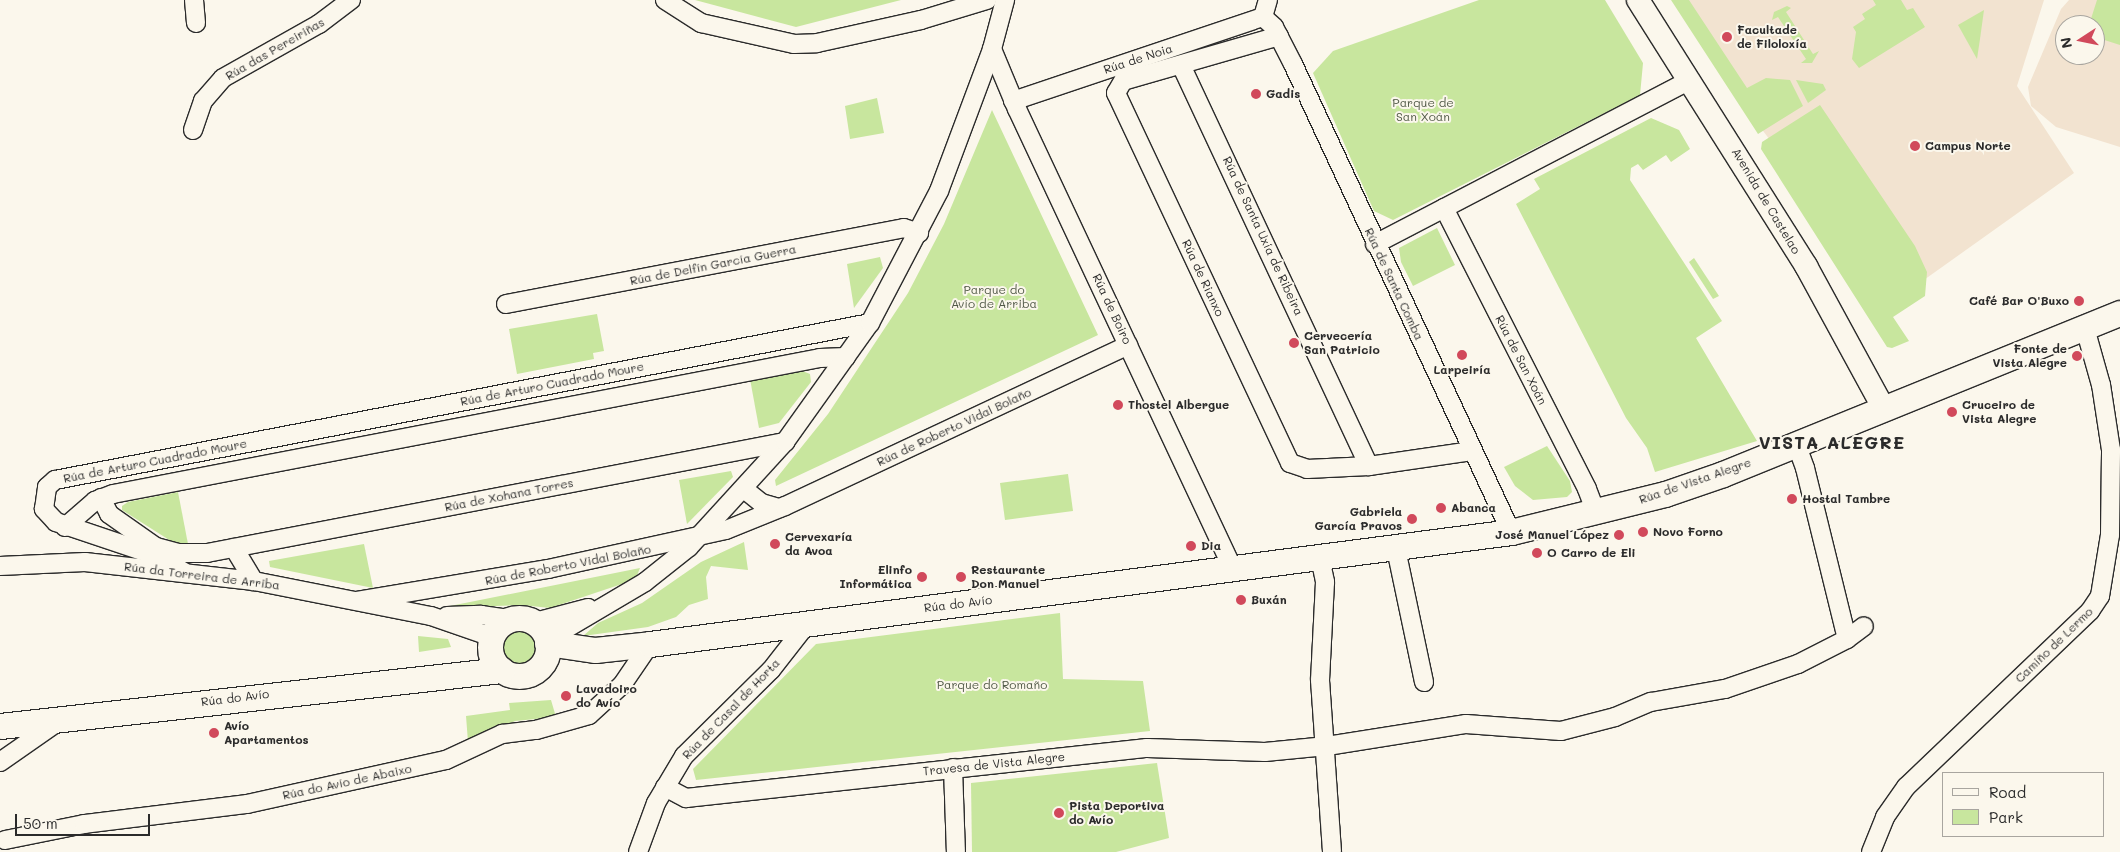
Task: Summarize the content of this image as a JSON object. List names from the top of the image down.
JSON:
{
  "streets": {
    "main road": ["Rúa de Vista Alegre", "Rúa do Avío"],
    "street": [
      "Rúa das Pereiriñas",
      "Rúa de Noia",
      "Avenida de Castelao",
      "Rúa de Santa Uxía de Ribeira",
      "Rúa de Delfín García Guerra",
      "Rúa de Rianxo",
      "Rúa de Santa Comba",
      "Rúa de Boiro",
      "Rúa de San Xoán",
      "Rúa de Arturo Cuadrado Moure",
      "Rúa de Roberto Vidal Bolaño",
      "Rúa de Xohana Torres",
      "Rúa da Torreira de Arriba",
      "Camiño de Lermo",
      "Rúa de Casal de Horta",
      "Travesa de Vista Alegre",
      "Rúa do Avío de Abaixo"
    ]
  },
  "crossings": [
    ["Rúa de Noia", "Rúa de Santa Uxía de Ribeira"],
    ["Rúa de Noia", "Rúa de Rianxo"],
    ["Rúa de Noia", "Rúa de Santa Comba"],
    ["Rúa de Noia", "Rúa de Boiro"],
    ["Avenida de Castelao", "Rúa de Vista Alegre"],
    ["Rúa de Santa Uxía de Ribeira", "Rúa de Rianxo"],
    ["Rúa de Santa Comba", "Rúa de Vista Alegre"],
    ["Rúa de Boiro", "Rúa de Roberto Vidal Bolaño"],
    ["Rúa de Boiro", "Rúa do Avío"],
    ["Rúa de San Xoán", "Rúa de Vista Alegre"],
    ["Rúa de Arturo Cuadrado Moure", "Rúa de Xohana Torres"],
    ["Rúa de Roberto Vidal Bolaño", "Rúa da Torreira de Arriba"],
    ["Rúa de Vista Alegre", "Rúa do Avío"],
    ["Rúa de Vista Alegre", "Camiño de Lermo"],
    ["Rúa da Torreira de Arriba", "Rúa do Avío"],
    ["Rúa do Avío", "Rúa de Casal de Horta"],
    ["Rúa do Avío", "Rúa do Avío de Abaixo"],
    ["Rúa de Casal de Horta", "Travesa de Vista Alegre"]
  ],
  "districts": ["VISTA ALEGRE"],
  "parks": ["Parque de San Xoán", "Parque do Avío de Arriba", "Parque do Romaño"],
  "places": [
    "Facultade de Filoloxía",
    "Gadis",
    "Campus Norte",
    "Café Bar O'Buxo",
    "Cervecería San Patricio",
    "Larpeiría",
    "Fonte de Vista Alegre",
    "Thostel Albergue",
    "Cruceiro de Vista Alegre",
    "Hostal Tambre",
    "Abanca",
    "Gabriela García Pravos",
    "Novo Forno",
    "José Manuel López",
    "Cervexaría da Avoa",
    "Dia",
    "O Carro de Eli",
    "Elinfo Informática",
    "Restaurante Don Manuel",
    "Buxán",
    "Lavadoiro do Avío",
    "Avío Apartamentos",
    "Pista Deportiva do Avío"
  ],
  "legend": ["Road", "Park"],
  "scale_bar": "50 m",
  "north": "left"
}
